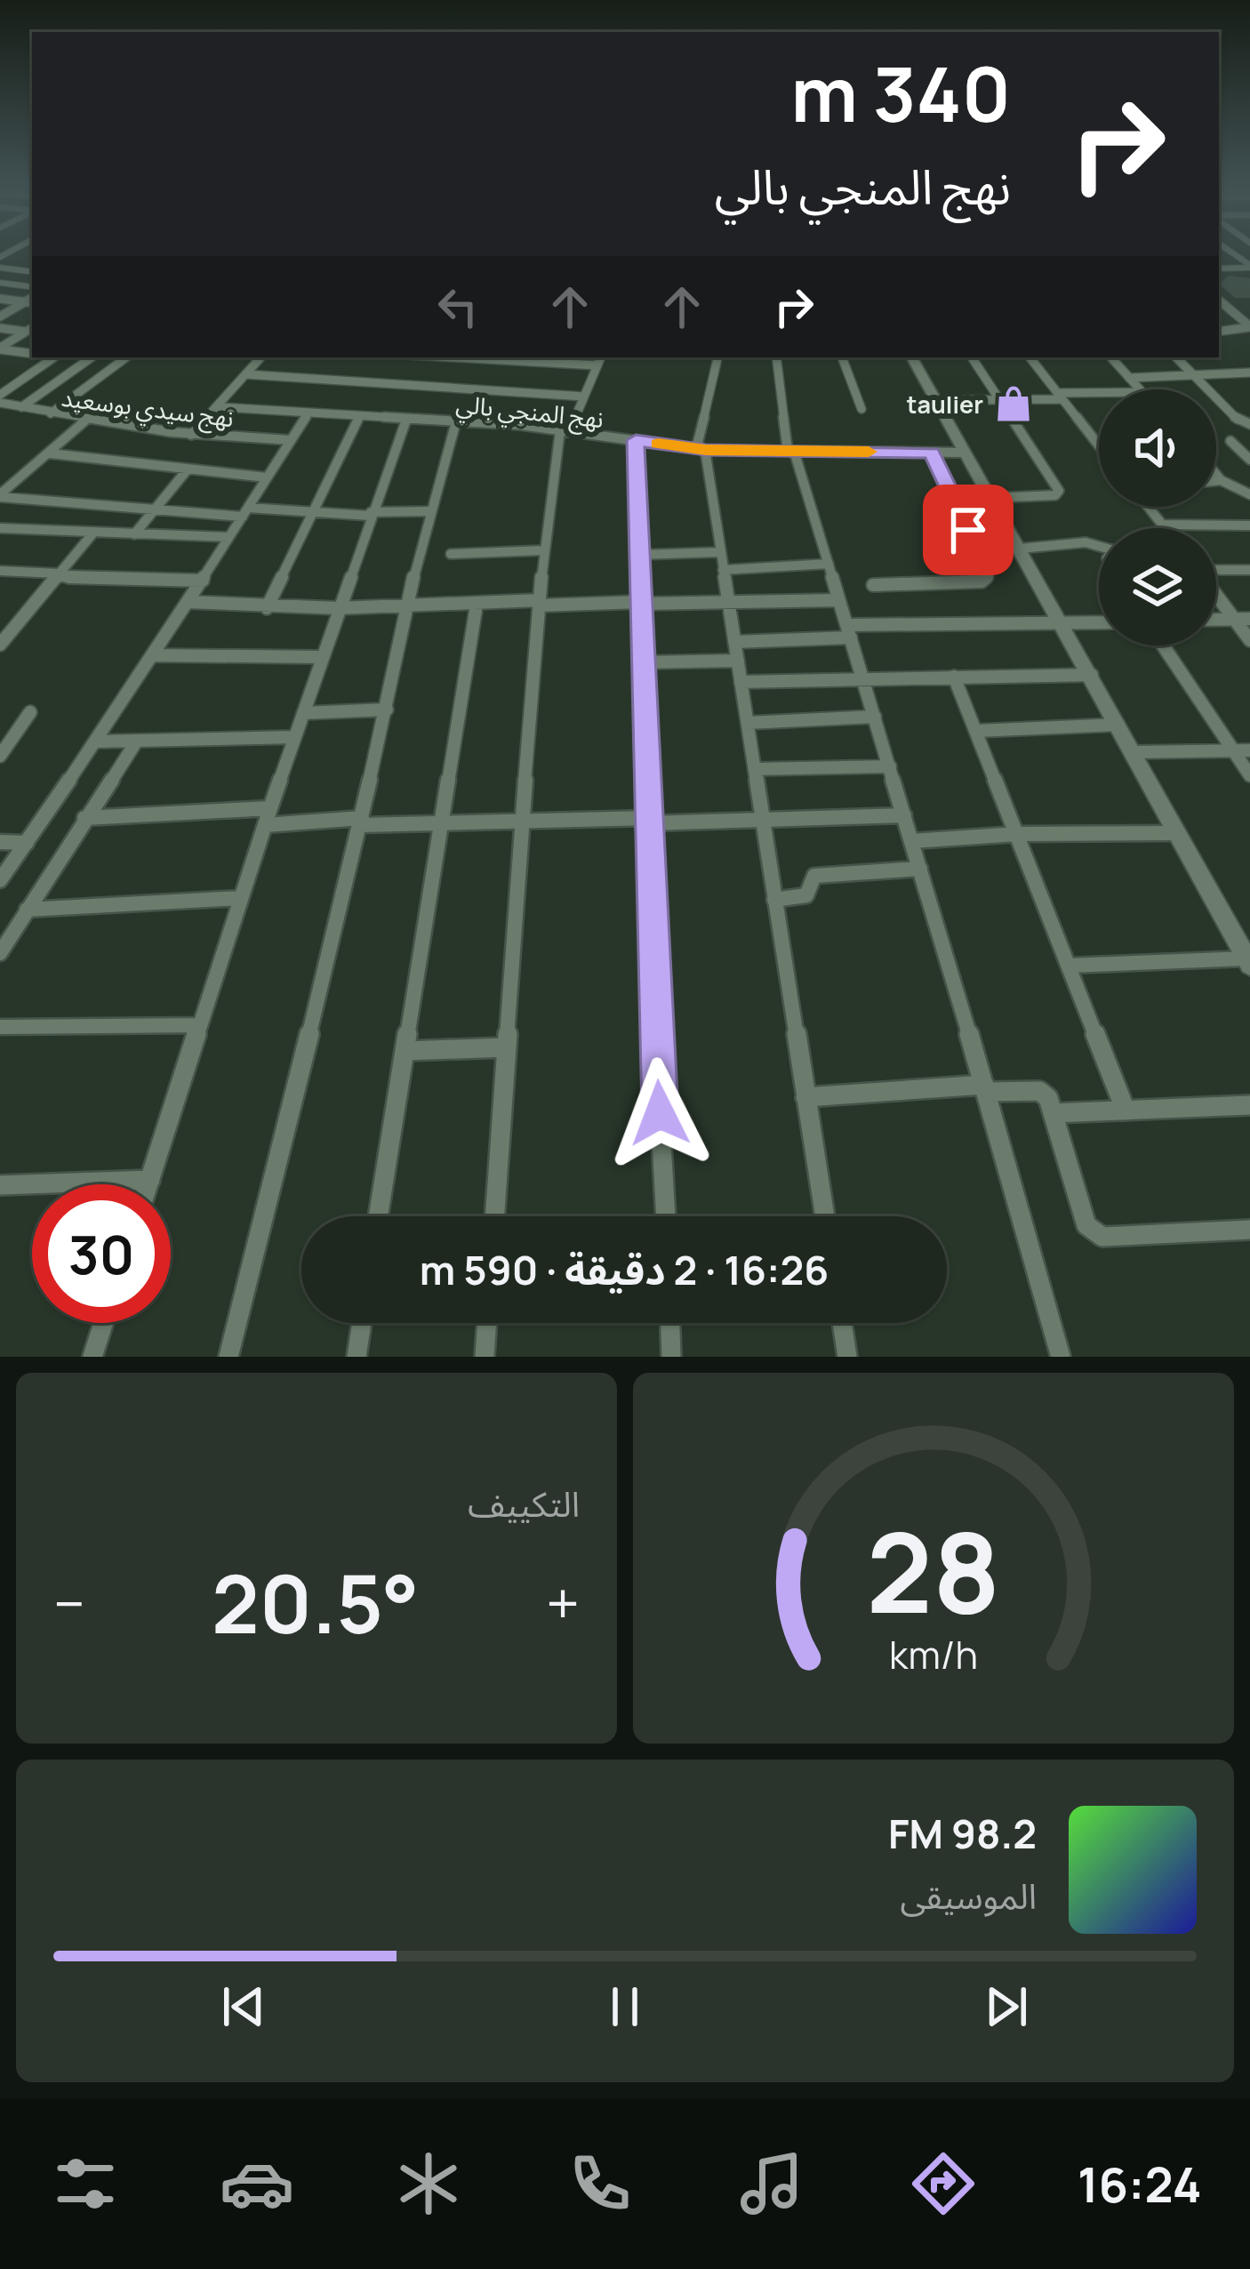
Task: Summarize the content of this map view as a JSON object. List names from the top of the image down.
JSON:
{
  "streets": {
    "street": ["نهج سيدي بوسعيد", "نهج المنجي بالي"]
  },
  "places": {
    "shop": ["taulier"]
  },
  "page": {
    "turn": ["340 m", "نهج المنجي بالي"],
    "limit": "30",
    "trip": "16:26 · 2 دقيقة · 590 m",
    "tile": "التكييف",
    "heat": ["−", "20.5°", "+"],
    "song": ["98.2 FM", "الموسيقى"],
    "tabs": "16:24",
    "gauge": ["28", "km/h"]
  }
}
